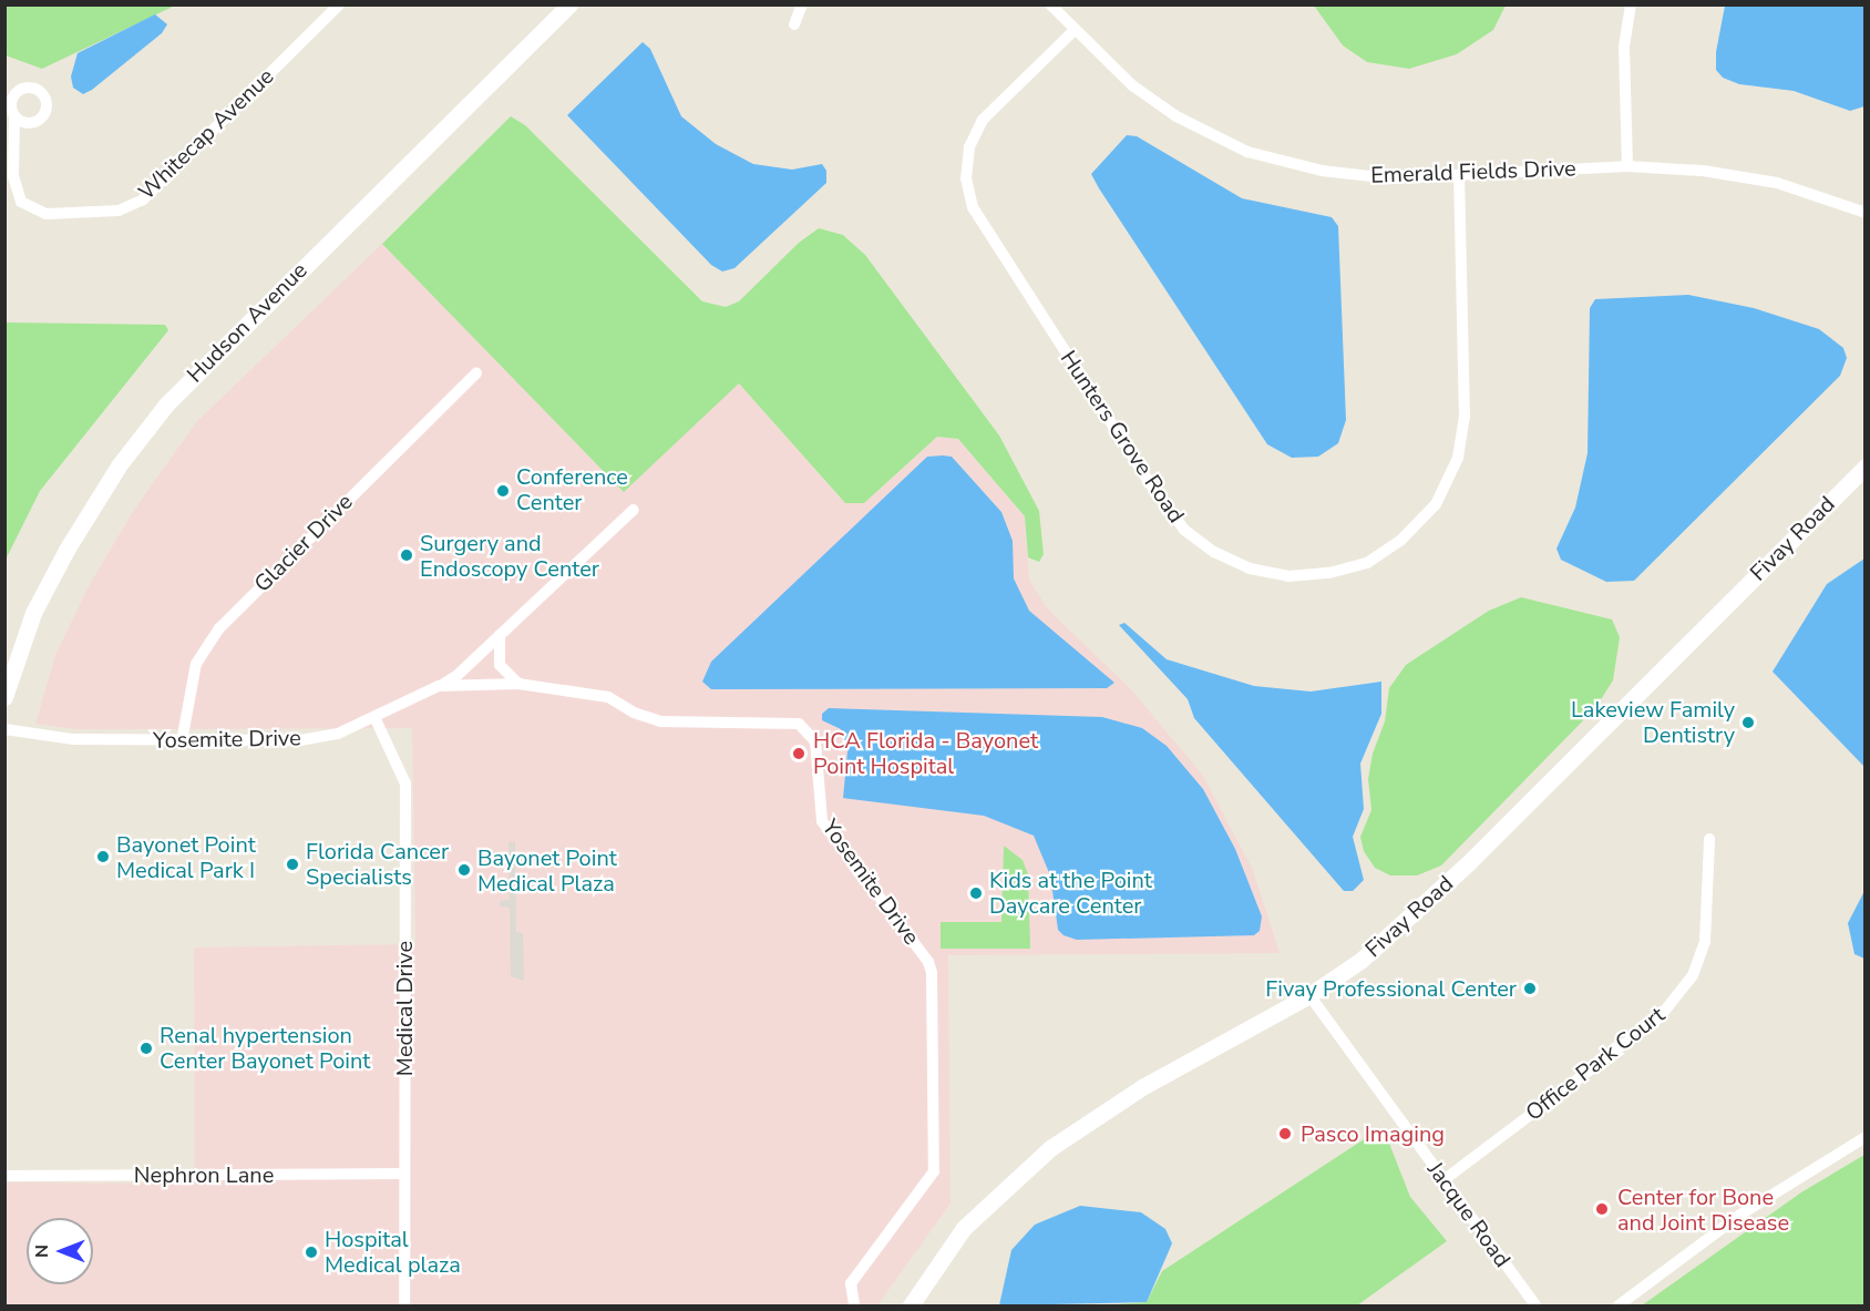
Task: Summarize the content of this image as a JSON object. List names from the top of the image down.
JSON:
{
  "streets": {
    "street": [
      "Whitecap Avenue",
      "Emerald Fields Drive",
      "Hudson Avenue",
      "Hunters Grove Road",
      "Fivay Road",
      "Glacier Drive",
      "Yosemite Drive",
      "Medical Drive",
      "Office Park Court",
      "Nephron Lane",
      "Jacque Road"
    ]
  },
  "crossings": [
    ["Emerald Fields Drive", "Hunters Grove Road"],
    ["Fivay Road", "Jacque Road"],
    ["Glacier Drive", "Yosemite Drive"],
    ["Yosemite Drive", "Medical Drive"],
    ["Medical Drive", "Nephron Lane"],
    ["Office Park Court", "Jacque Road"]
  ],
  "places": [
    "Conference Center",
    "Surgery and Endoscopy Center",
    "Lakeview Family Dentistry",
    "HCA Florida - Bayonet Point Hospital",
    "Bayonet Point Medical Park I",
    "Florida Cancer Specialists",
    "Bayonet Point Medical Plaza",
    "Kids at the Point Daycare Center",
    "Fivay Professional Center",
    "Renal hypertension Center Bayonet Point",
    "Pasco Imaging",
    "Center for Bone and Joint Disease",
    "Hospital Medical plaza"
  ],
  "north": "left"
}
